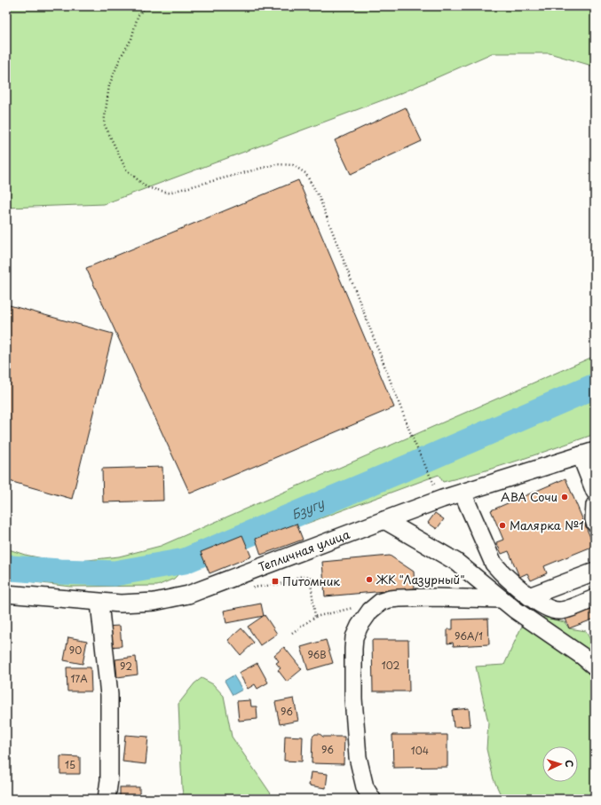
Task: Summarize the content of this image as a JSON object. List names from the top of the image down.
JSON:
{
  "streets": {
    "street": ["Тепличная улица"]
  },
  "water": ["Бзугу"],
  "places": {
    "other": ["АВА Сочи", "Малярка №1", "ЖК \"Лазурный\""],
    "transit": ["Питомник"]
  },
  "house_numbers": [
    "96А/1",
    "90",
    "96В",
    "102",
    "92",
    "17А",
    "96",
    "96",
    "104",
    "15"
  ],
  "north": "right"
}
